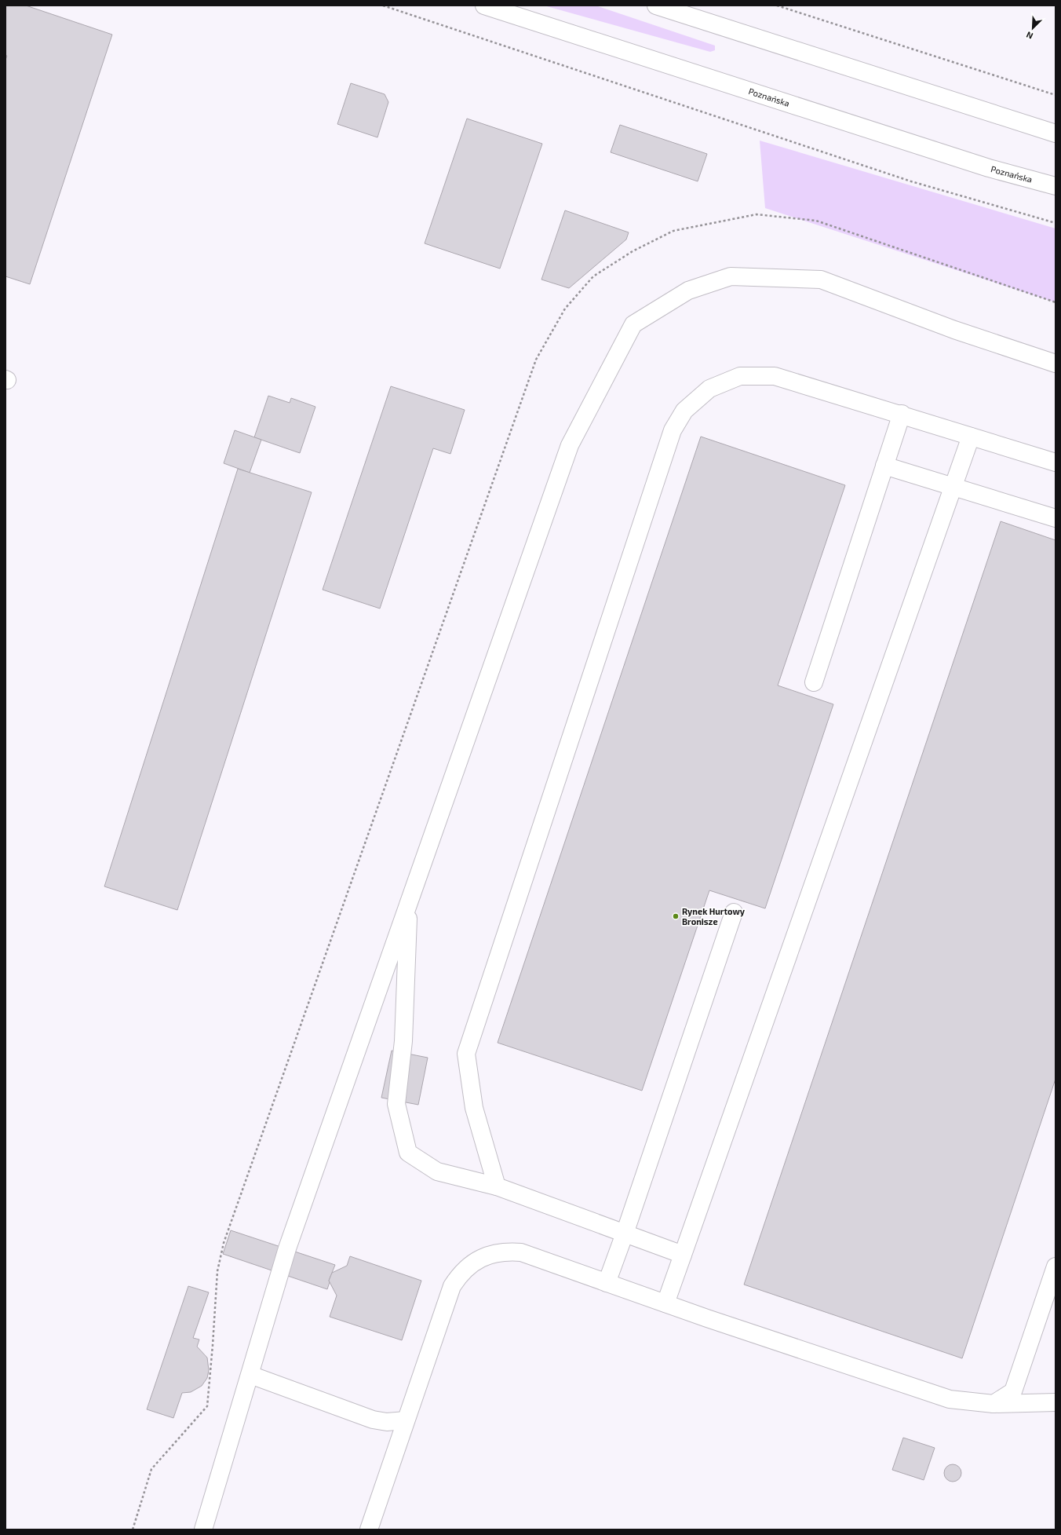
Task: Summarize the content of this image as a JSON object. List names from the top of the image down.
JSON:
{
  "streets": {
    "main road": ["Poznańska"]
  },
  "places": ["Rynek Hurtowy Bronisze"],
  "north": "bottom left"
}
